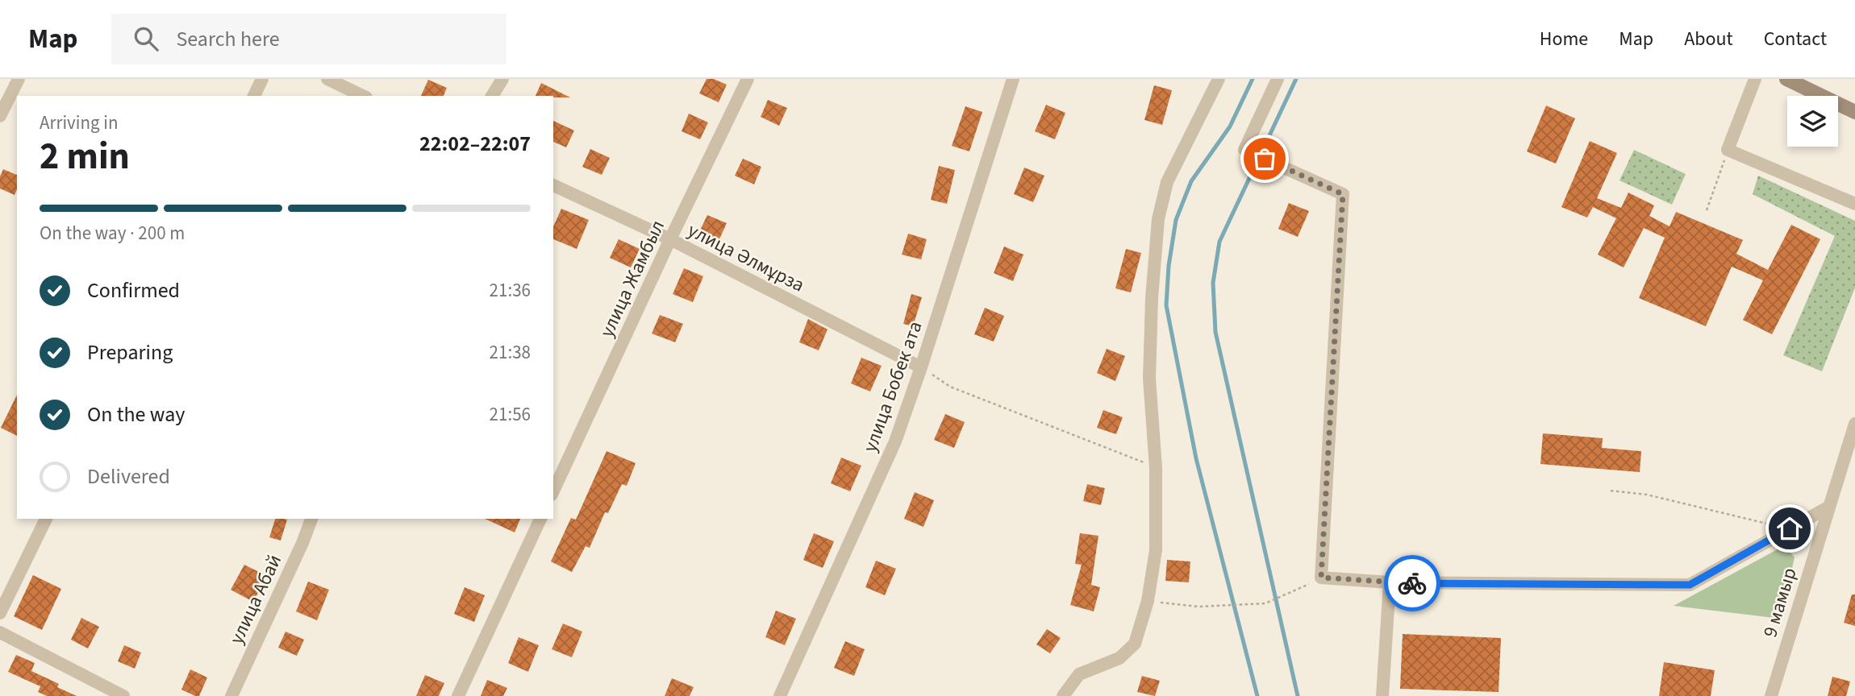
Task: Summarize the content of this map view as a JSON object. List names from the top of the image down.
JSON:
{
  "streets": {
    "street": [
      "улица Әлмұрза",
      "улица Жамбыл",
      "улица Бобек ата",
      "улица Абай",
      "9 мамыр"
    ]
  },
  "crossings": [
    ["улица Әлмұрза", "улица Жамбыл"],
    ["улица Әлмұрза", "улица Бобек ата"]
  ],
  "page": {
    "header": "Map",
    "search": "Search here",
    "nav": [
      "Home",
      "Map",
      "About",
      "Contact"
    ],
    "heading": ["2 min", "Arriving in", "22:02–22:07"],
    "bar": "On the way · 200 m",
    "list": [
      ["Confirmed", "21:36"],
      ["Preparing", "21:38"],
      ["On the way", "21:56"],
      "Delivered"
    ]
  }
}
